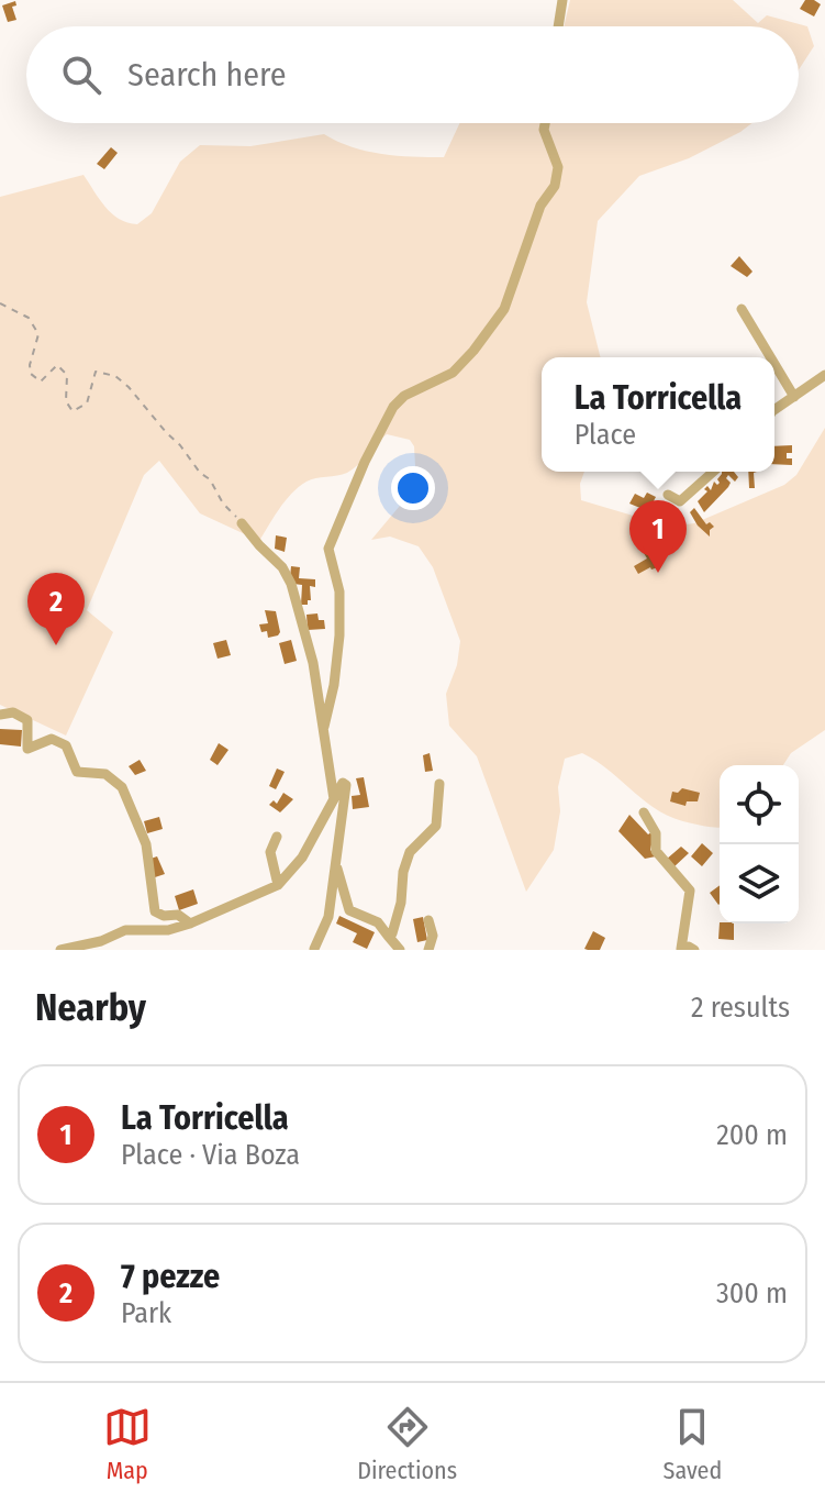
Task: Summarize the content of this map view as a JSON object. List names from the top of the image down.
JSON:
{
  "page": {
    "search": "Search here",
    "popup": ["La Torricella", "Place"],
    "pins": ["1", "2"],
    "heading": ["Nearby", "2 results"],
    "list": [
      {
        "mark": "1",
        "name": "La Torricella",
        "note": "Place · Via Boza",
        "value": "200 m"
      },
      {
        "mark": "2",
        "name": "7 pezze",
        "note": "Park",
        "value": "300 m"
      }
    ],
    "nav": ["Map", "Directions", "Saved"]
  }
}
